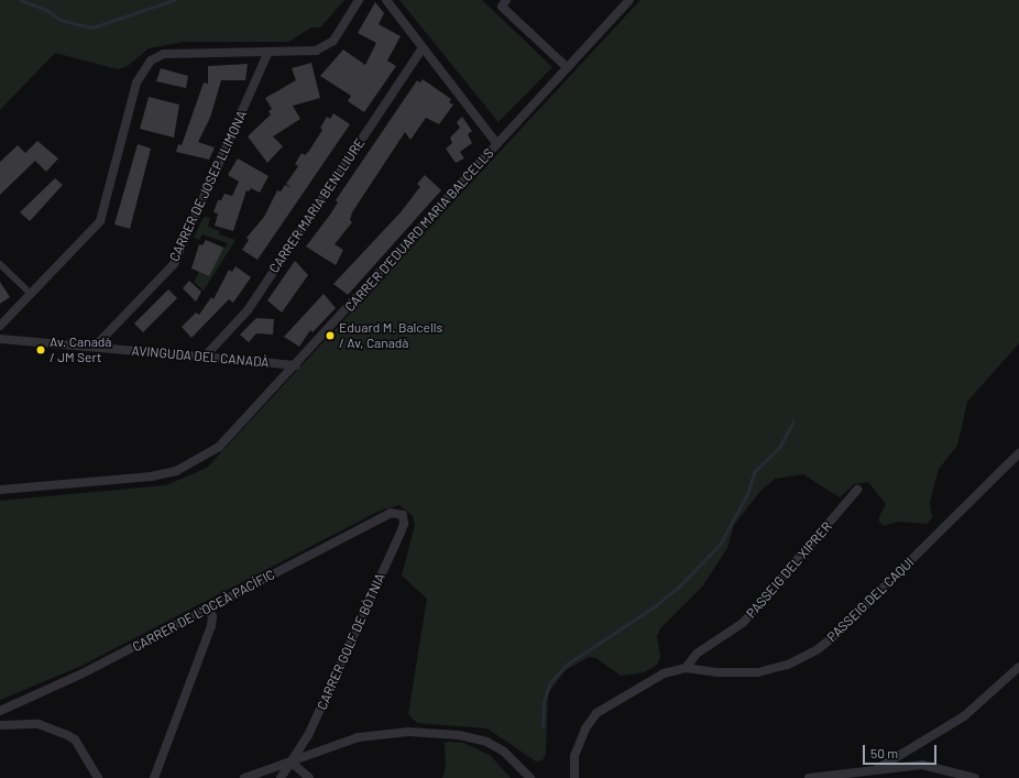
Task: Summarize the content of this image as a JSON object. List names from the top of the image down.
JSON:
{
  "streets": {
    "street": [
      "CARRER DE JOSEP LLIMONA",
      "CARRER MARIA BENLLIURE",
      "CARRER D'EDUARD MARIA BALCELLS",
      "AVINGUDA DEL CANADÀ",
      "PASSEIG DEL XIPRER",
      "PASSEIG DEL CAQUI",
      "CARRER DE L'OCEÀ PACÍFIC",
      "CARRER GOLF DE BÒTNIA"
    ]
  },
  "crossings": [
    ["CARRER DE JOSEP LLIMONA", "AVINGUDA DEL CANADÀ"],
    ["CARRER MARIA BENLLIURE", "AVINGUDA DEL CANADÀ"],
    ["CARRER D'EDUARD MARIA BALCELLS", "AVINGUDA DEL CANADÀ"],
    ["PASSEIG DEL XIPRER", "PASSEIG DEL CAQUI"],
    ["CARRER DE L'OCEÀ PACÍFIC", "CARRER GOLF DE BÒTNIA"]
  ],
  "places": ["Eduard M. Balcells / Av, Canadà", "Av. Canadà / JM Sert"],
  "scale_bar": "50 m"
}
